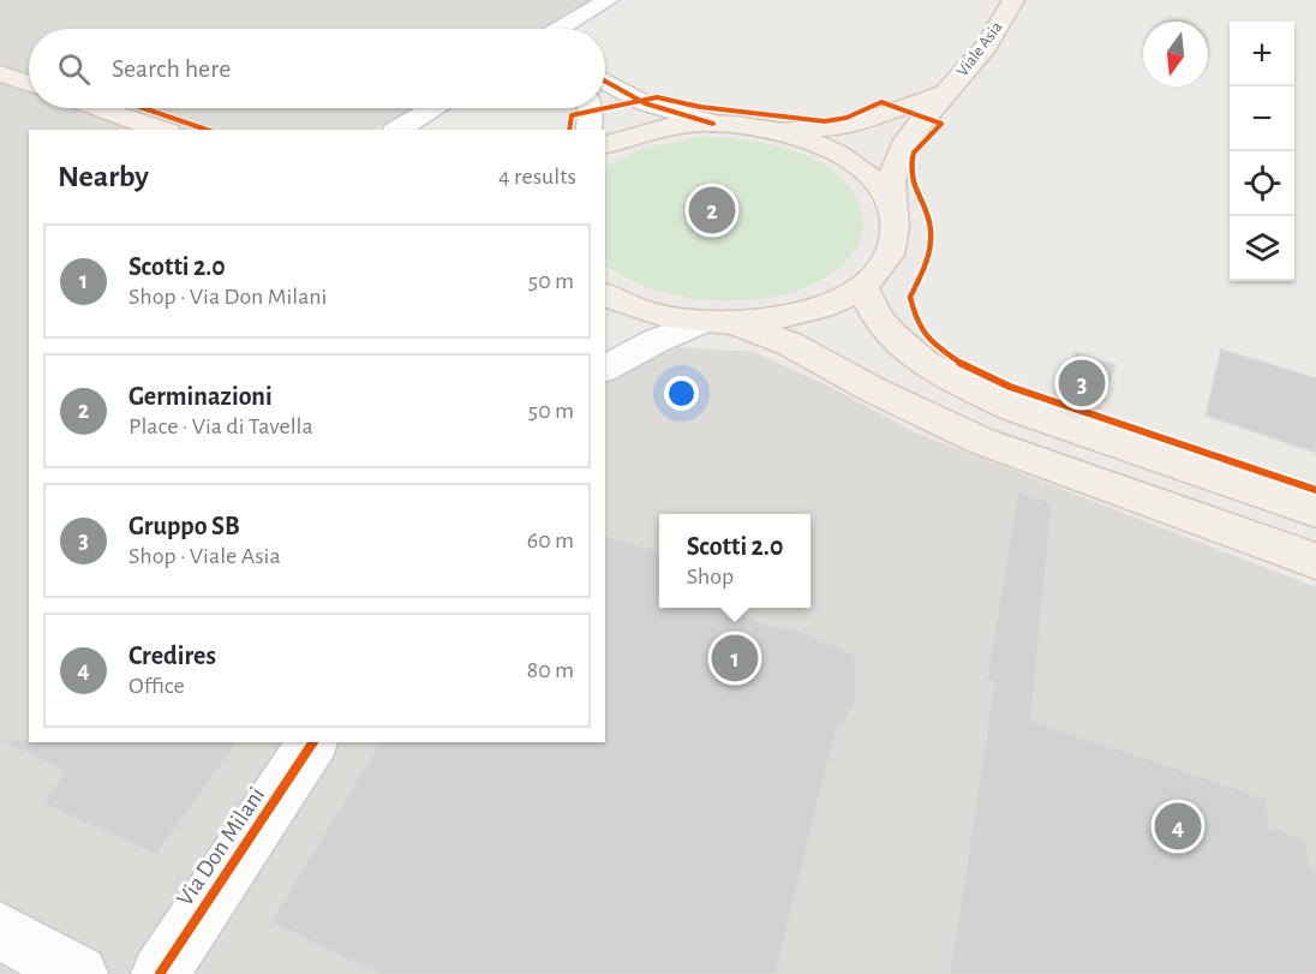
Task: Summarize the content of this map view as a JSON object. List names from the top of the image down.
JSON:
{
  "streets": {
    "main road": ["Viale Asia"],
    "street": ["Via Don Milani"]
  },
  "north": "bottom",
  "page": {
    "map_buttons": ["+", "−"],
    "search": "Search here",
    "heading": ["Nearby", "4 results"],
    "pins": [
      "2",
      "3",
      "1",
      "4"
    ],
    "list": [
      {
        "mark": "1",
        "name": "Scotti 2.0",
        "note": "Shop · Via Don Milani",
        "value": "50 m"
      },
      {
        "mark": "2",
        "name": "Germinazioni",
        "note": "Place · Via di Tavella",
        "value": "50 m"
      },
      {
        "mark": "3",
        "name": "Gruppo SB",
        "note": "Shop · Viale Asia",
        "value": "60 m"
      },
      {
        "mark": "4",
        "name": "Credires",
        "note": "Office",
        "value": "80 m"
      }
    ],
    "popup": ["Scotti 2.0", "Shop"]
  }
}
